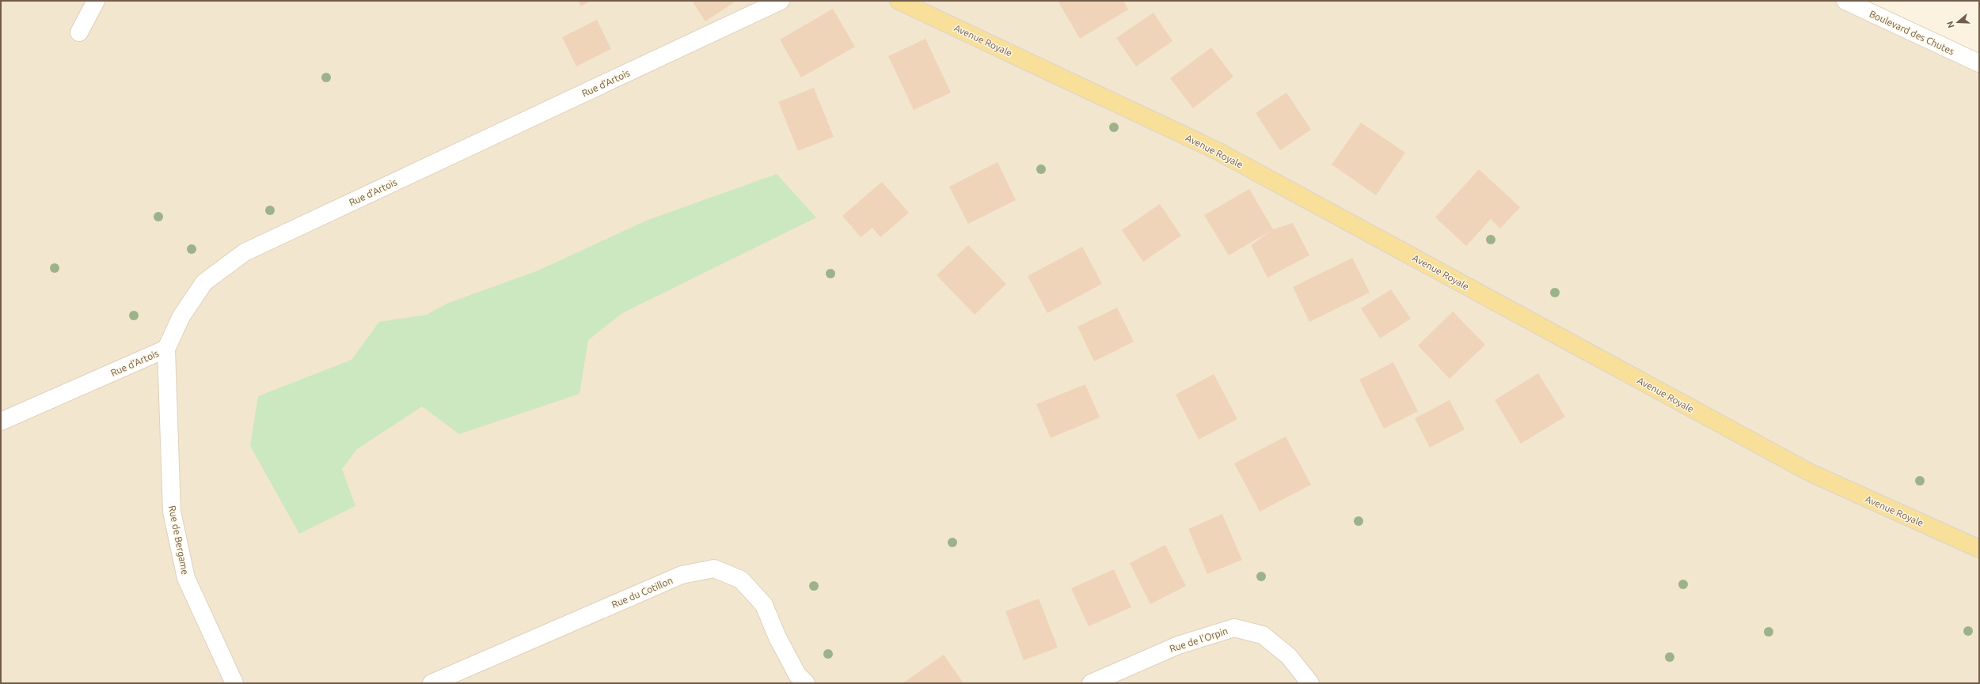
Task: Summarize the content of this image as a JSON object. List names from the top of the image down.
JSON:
{
  "streets": {
    "main road": ["Avenue Royale"],
    "street": [
      "Boulevard des Chutes",
      "Rue d'Artois",
      "Rue de Bergame",
      "Rue du Cotillon",
      "Rue de l'Orpin"
    ]
  },
  "crossings": [
    ["Rue d'Artois", "Rue de Bergame"]
  ],
  "north": "left"
}
